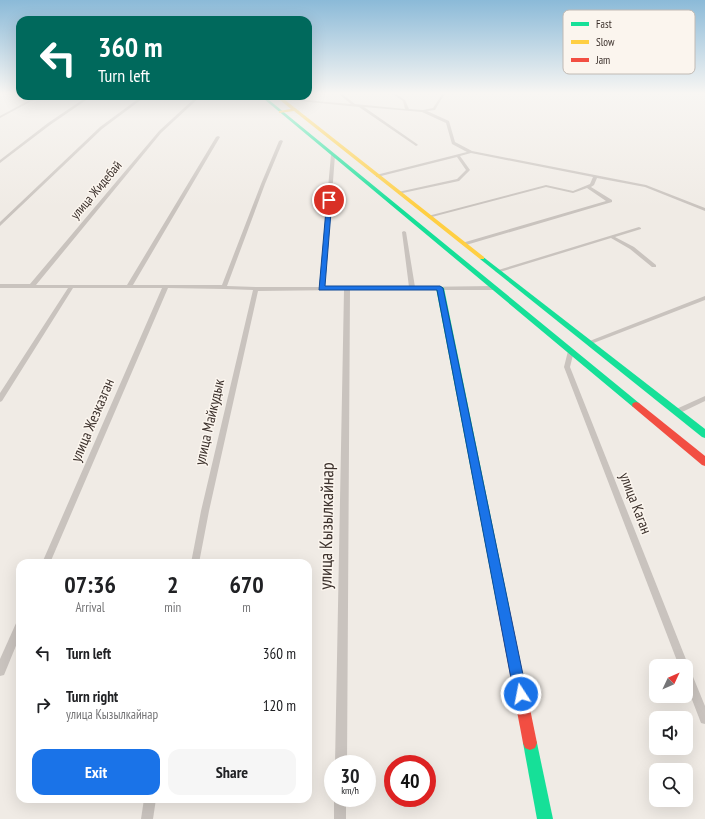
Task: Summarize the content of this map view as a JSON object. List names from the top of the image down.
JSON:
{
  "streets": {
    "street": [
      "улица Жидебай",
      "улица Жезказган",
      "улица Майкудык",
      "улица Каган",
      "улица Кызылкайнар"
    ]
  },
  "legend": ["Fast", "Slow", "Jam"],
  "north": "top right",
  "page": {
    "turn": ["360 m", "Turn left"],
    "eta": [
      "07:36",
      "Arrival",
      "2",
      "min",
      "670",
      "m"
    ],
    "list": [
      {
        "name": "Turn left",
        "value": "360 m"
      },
      {
        "name": "Turn right",
        "note": "улица Кызылкайнар",
        "value": "120 m"
      }
    ],
    "buttons": ["Exit", "Share"],
    "speed": "30 km/h",
    "limit": "40"
  }
}
